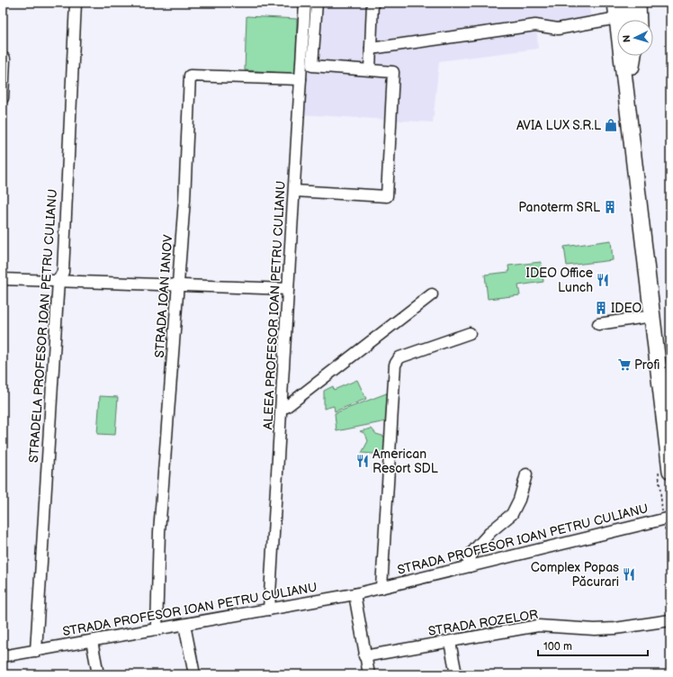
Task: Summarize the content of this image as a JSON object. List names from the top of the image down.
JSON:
{
  "streets": {
    "street": [
      "STRADA IOAN IANOV",
      "ALEEA PROFESOR IOAN PETRU CULIANU",
      "STRADELA PROFESOR IOAN PETRU CULIANU",
      "STRADA PROFESOR IOAN PETRU CULIANU",
      "STRADA ROZELOR"
    ]
  },
  "crossings": [
    ["STRADA IOAN IANOV", "ALEEA PROFESOR IOAN PETRU CULIANU"],
    ["STRADA IOAN IANOV", "STRADA PROFESOR IOAN PETRU CULIANU"],
    ["ALEEA PROFESOR IOAN PETRU CULIANU", "STRADA PROFESOR IOAN PETRU CULIANU"],
    ["STRADELA PROFESOR IOAN PETRU CULIANU", "STRADA PROFESOR IOAN PETRU CULIANU"]
  ],
  "places": {
    "shop": ["AVIA LUX S.R.L"],
    "building": ["Panoterm SRL", "IDEO"],
    "restaurant": ["IDEO Office Lunch", "American Resort SDL", "Complex Popas Păcurari"],
    "supermarket": ["Profi"]
  },
  "scale_bar": "100 m",
  "north": "left"
}
